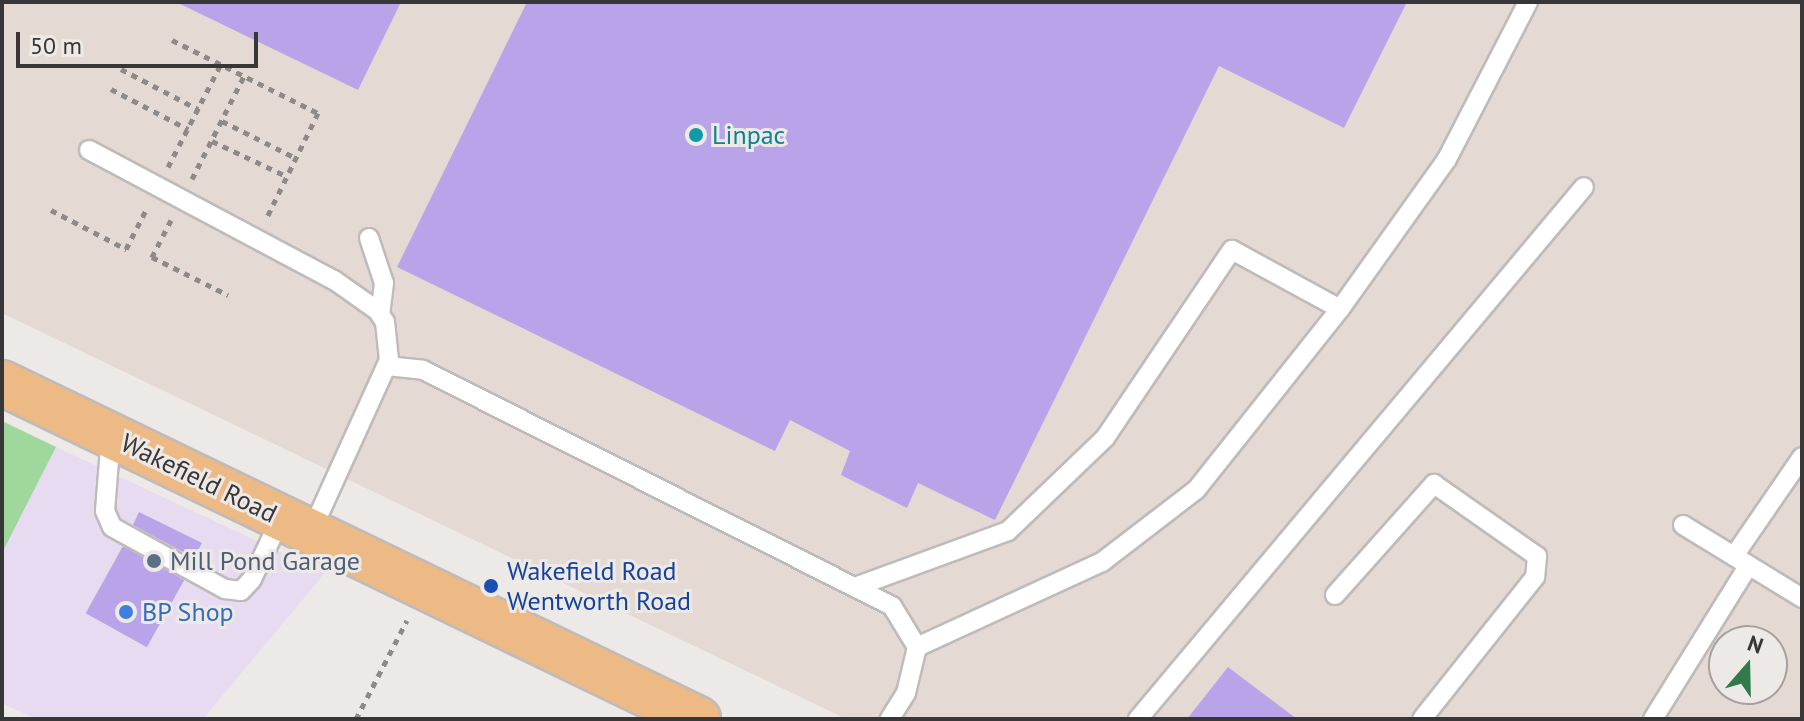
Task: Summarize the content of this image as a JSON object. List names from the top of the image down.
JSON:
{
  "streets": {
    "main road": ["Wakefield Road"]
  },
  "places": [
    "Linpac",
    "Mill Pond Garage",
    "Wakefield Road Wentworth Road",
    "BP Shop"
  ],
  "scale_bar": "50 m",
  "north": "top"
}
